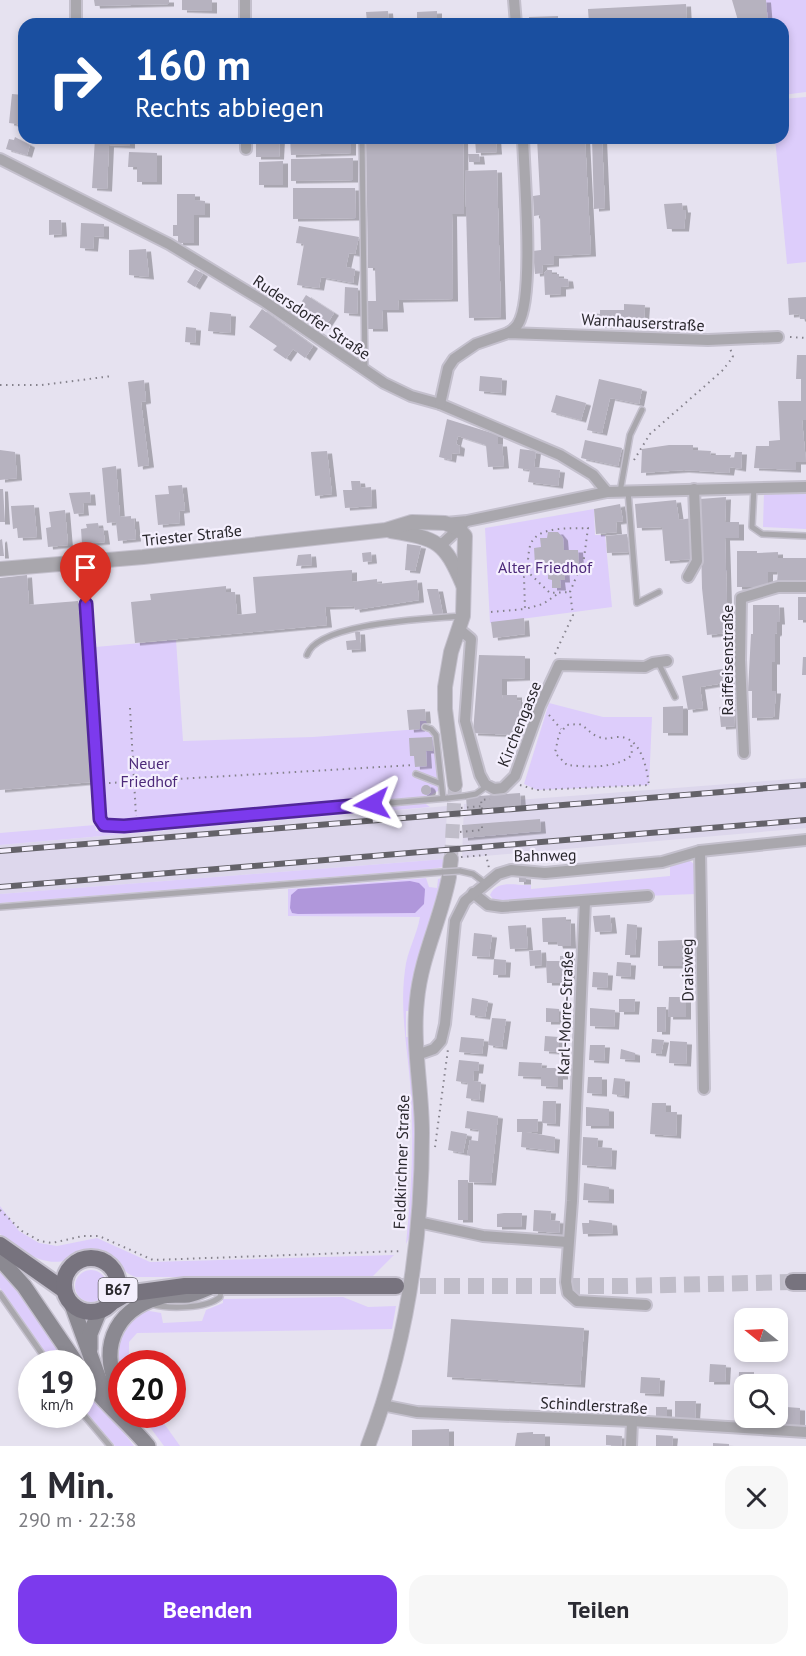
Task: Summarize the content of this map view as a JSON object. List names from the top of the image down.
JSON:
{
  "streets": {
    "main road": ["B67"],
    "street": [
      "Rudersdorfer Straße",
      "Warnhauserstraße",
      "Triester Straße",
      "Raiffeisenstraße",
      "Kirchengasse",
      "Bahnweg",
      "Draisweg",
      "Karl-Morre-Straße",
      "Feldkirchner Straße",
      "Schindlerstraße"
    ]
  },
  "crossings": [
    ["Rudersdorfer Straße", "Warnhauserstraße"],
    ["Bahnweg", "Draisweg"],
    ["Bahnweg", "Feldkirchner Straße"],
    ["Feldkirchner Straße", "Schindlerstraße"]
  ],
  "parks": ["Alter Friedhof", "Neuer Friedhof"],
  "north": "left",
  "page": {
    "turn": ["160 m", "Rechts abbiegen"],
    "speed": "19 km/h",
    "limit": "20",
    "heading": ["1 Min.", "290 m · 22:38"],
    "buttons": ["Beenden", "Teilen"]
  }
}
